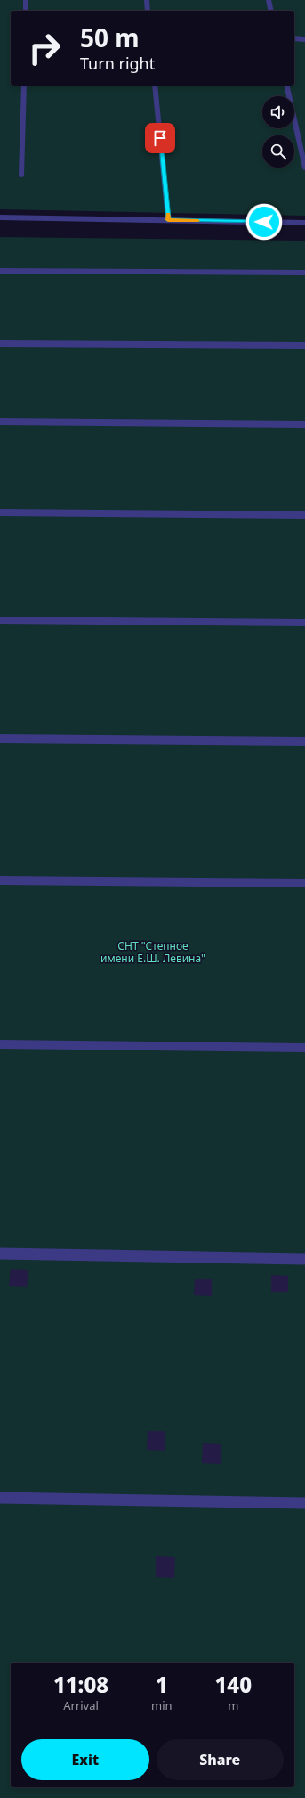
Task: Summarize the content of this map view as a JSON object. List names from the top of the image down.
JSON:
{
  "parks": ["СНТ \"Степное имени Е.Ш. Левина\""],
  "page": {
    "turn": ["50 m", "Turn right"],
    "eta": [
      "11:08",
      "Arrival",
      "1",
      "min",
      "140",
      "m"
    ],
    "buttons": ["Exit", "Share"]
  }
}
